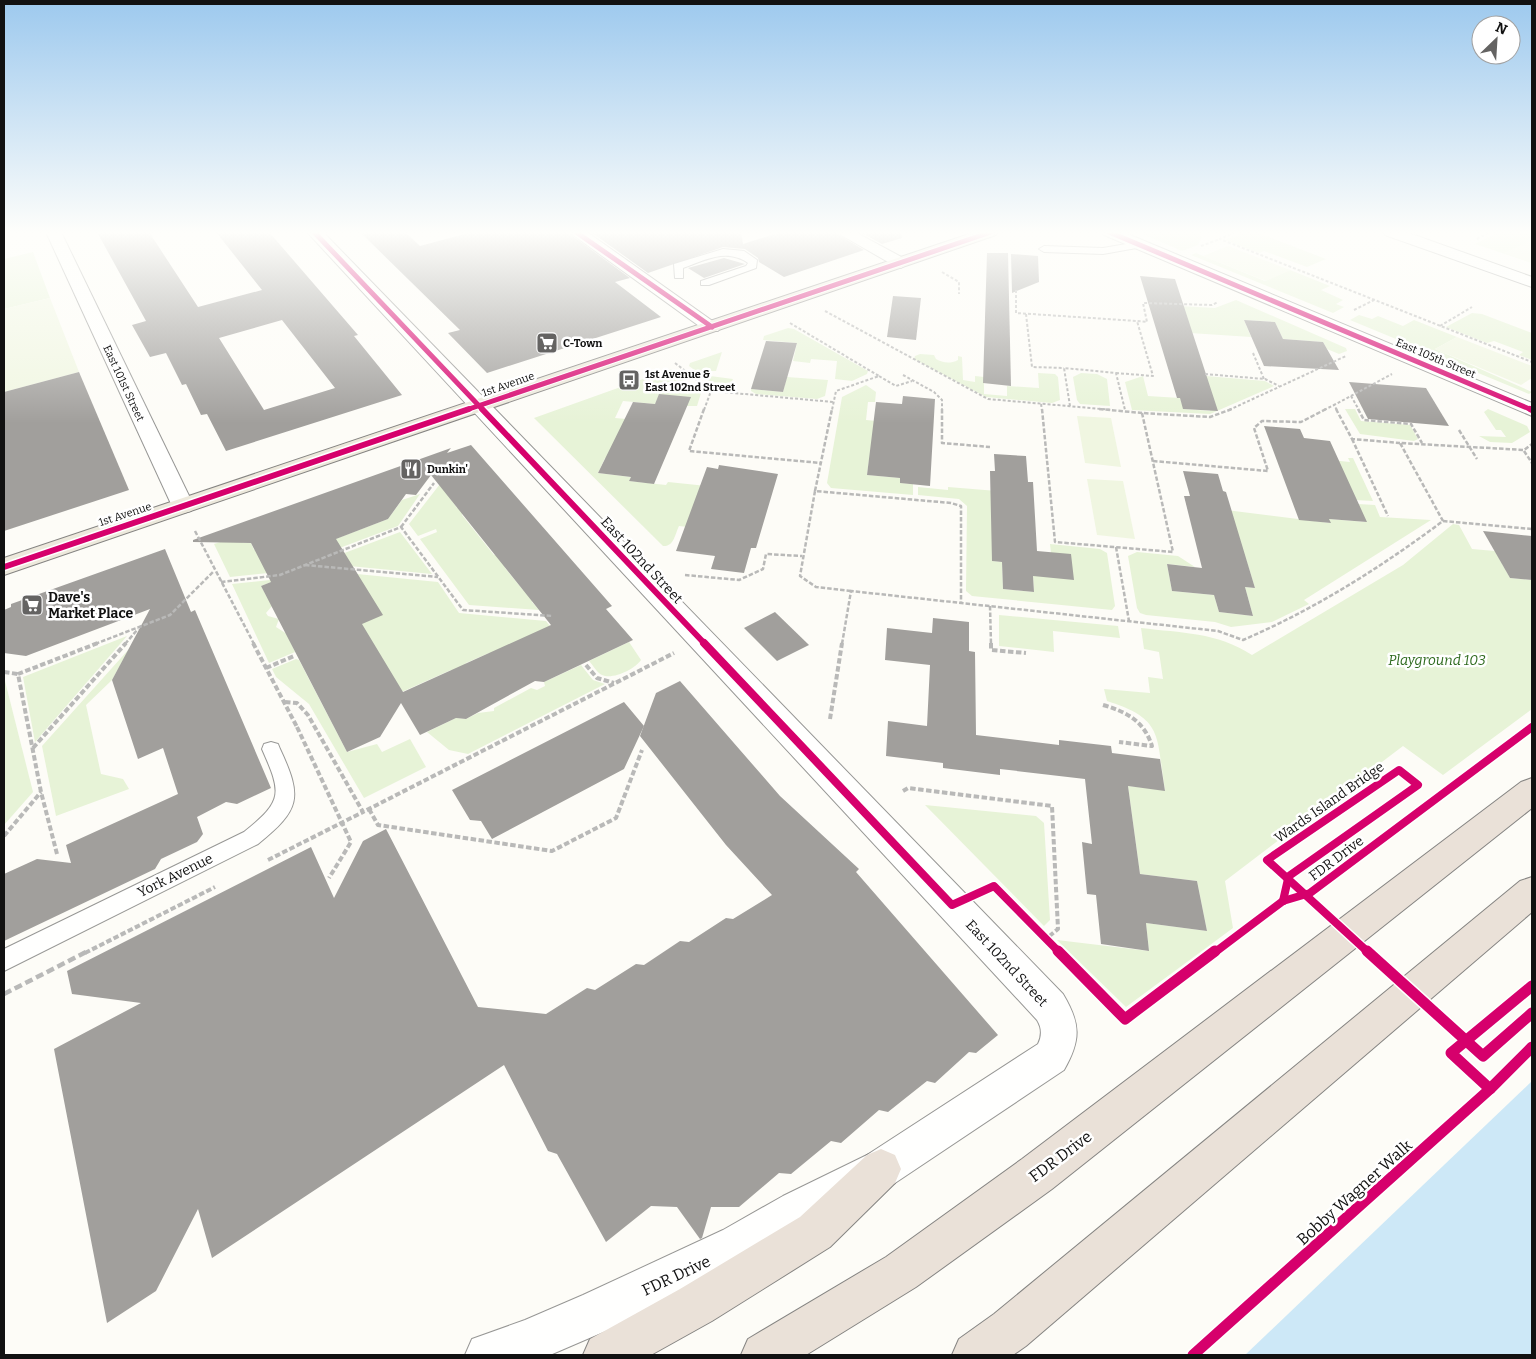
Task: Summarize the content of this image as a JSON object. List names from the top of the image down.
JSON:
{
  "streets": {
    "highway": ["FDR Drive"],
    "main road": ["1st Avenue"],
    "street": ["East 105th Street", "East 101st Street", "East 102nd Street"],
    "lane": ["York Avenue"],
    "cycle path": ["Wards Island Bridge", "Bobby Wagner Walk"]
  },
  "crossings": [
    ["East 101st Street", "1st Avenue"],
    ["1st Avenue", "East 102nd Street"],
    ["East 102nd Street", "FDR Drive"]
  ],
  "parks": ["Playground 103"],
  "places": {
    "supermarket": ["C-Town", "Dave's Market Place"],
    "bus stop": ["1st Avenue & East 102nd Street"],
    "restaurant": ["Dunkin'"]
  },
  "north": "top right"
}
